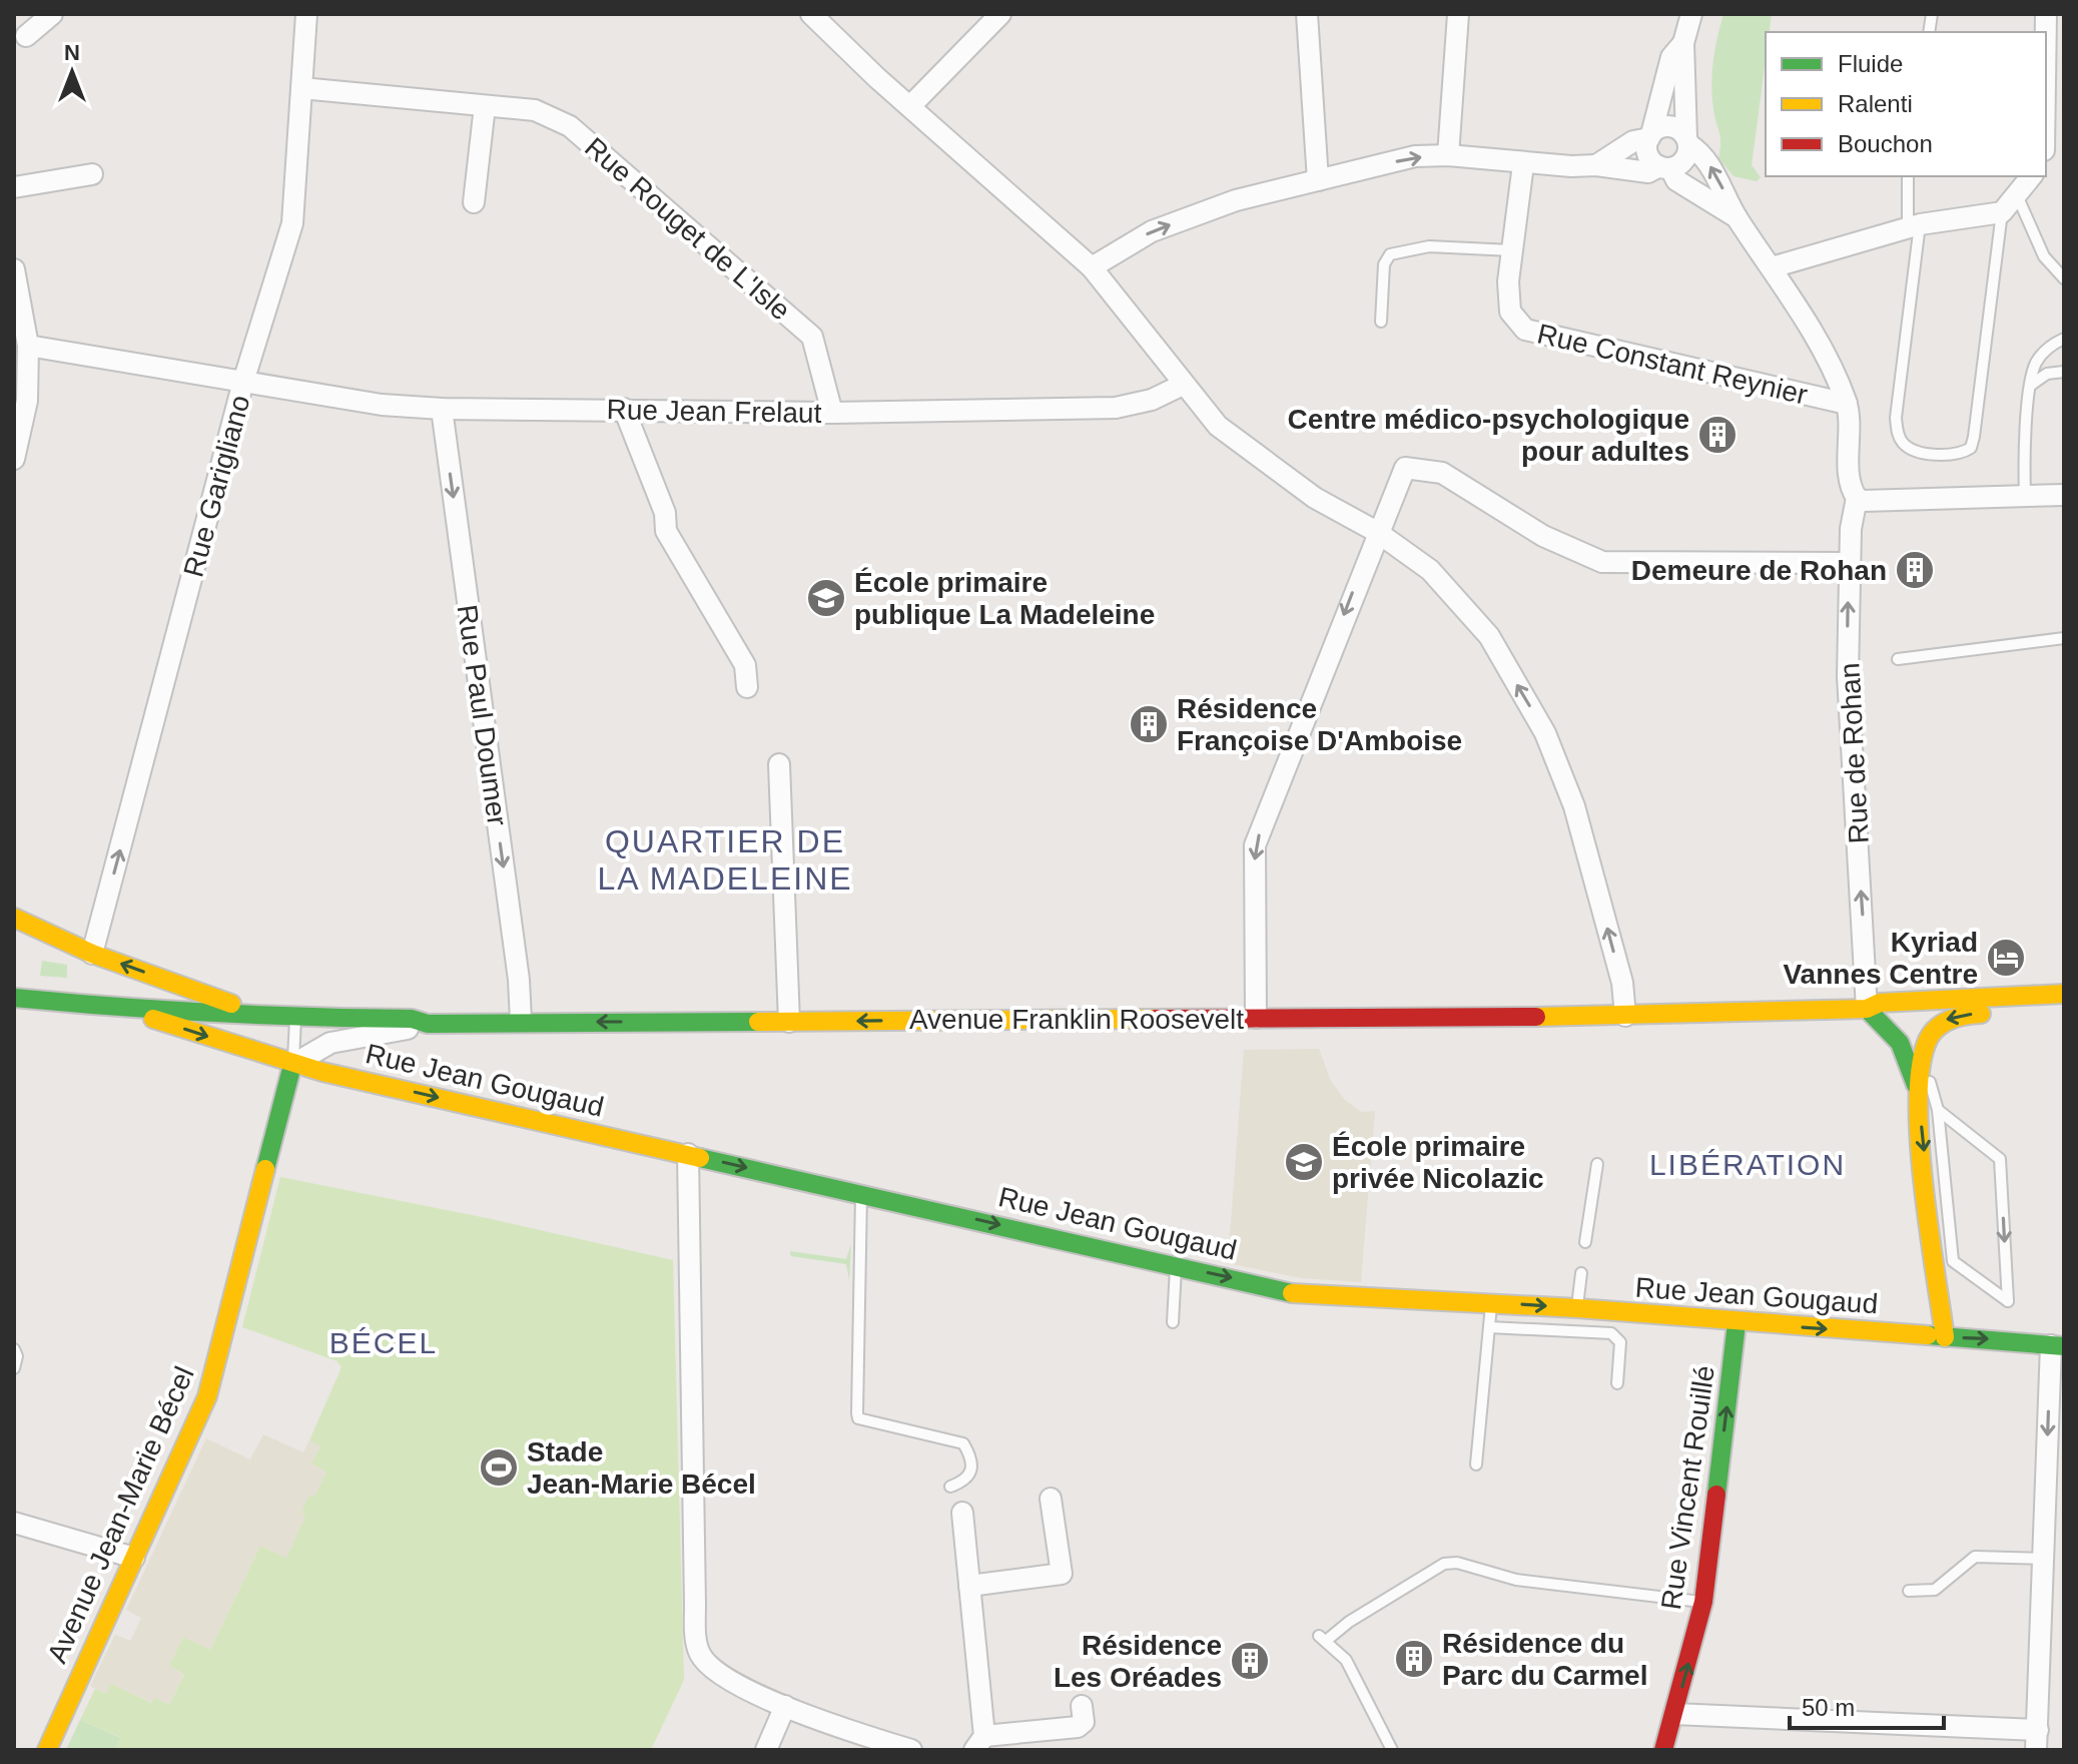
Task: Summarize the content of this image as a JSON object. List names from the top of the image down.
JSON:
{
  "streets": {
    "main road": [
      "Avenue Franklin Roosevelt",
      "Rue Jean Gougaud",
      "Rue Vincent Rouillé",
      "Avenue Jean-Marie Bécel"
    ],
    "street": [
      "Rue Rouget de L'Isle",
      "Rue Constant Reynier",
      "Rue Jean Frelaut",
      "Rue Garigliano",
      "Rue Paul Doumer",
      "Rue de Rohan"
    ]
  },
  "crossings": [
    ["Rue Rouget de L'Isle", "Rue Jean Frelaut"],
    ["Rue Rouget de L'Isle", "Rue Garigliano"],
    ["Rue Jean Frelaut", "Rue Garigliano"],
    ["Rue Jean Frelaut", "Rue Paul Doumer"],
    ["Rue Paul Doumer", "Avenue Franklin Roosevelt"],
    ["Rue de Rohan", "Avenue Franklin Roosevelt"],
    ["Avenue Franklin Roosevelt", "Rue Jean Gougaud"],
    ["Avenue Franklin Roosevelt", "Avenue Jean-Marie Bécel"],
    ["Rue Jean Gougaud", "Rue Vincent Rouillé"],
    ["Rue Jean Gougaud", "Avenue Jean-Marie Bécel"]
  ],
  "one_way": [
    "Rue Garigliano",
    "Rue Paul Doumer",
    "Rue de Rohan",
    "Avenue Franklin Roosevelt",
    "Rue Jean Gougaud",
    "Rue Vincent Rouillé"
  ],
  "districts": ["QUARTIER DE LA MADELEINE", "LIBÉRATION", "BÉCEL"],
  "places": {
    "building": [
      "Centre médico-psychologique pour adultes",
      "Demeure de Rohan",
      "Résidence Françoise D'Amboise",
      "Résidence du Parc du Carmel",
      "Résidence Les Oréades"
    ],
    "school or university": ["École primaire publique La Madeleine", "École primaire privée Nicolazic"],
    "hotel": ["Kyriad Vannes Centre"],
    "sports": ["Stade Jean-Marie Bécel"]
  },
  "legend": ["Fluide", "Ralenti", "Bouchon"],
  "scale_bar": "50 m",
  "north": "top"
}
